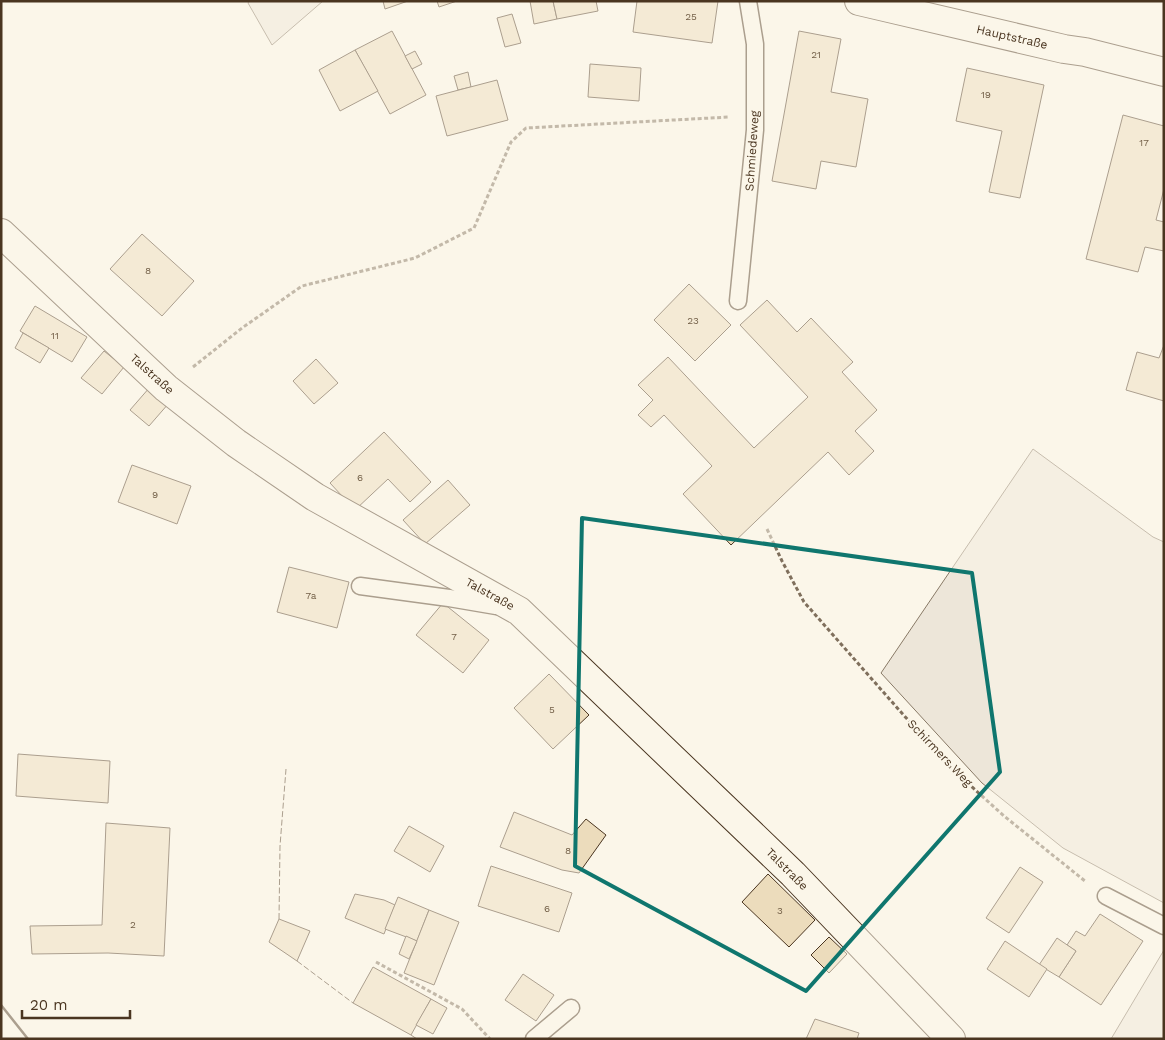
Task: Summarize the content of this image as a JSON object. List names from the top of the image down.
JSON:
{
  "streets": {
    "street": ["Hauptstraße", "Talstraße"],
    "lane": ["Schmiedeweg"],
    "path": ["Schirmers Weg"]
  },
  "house_numbers": [
    "25",
    "21",
    "19",
    "17",
    "8",
    "23",
    "11",
    "6",
    "9",
    "7a",
    "7",
    "5",
    "8",
    "6",
    "3",
    "2"
  ],
  "scale_bar": "20 m"
}
